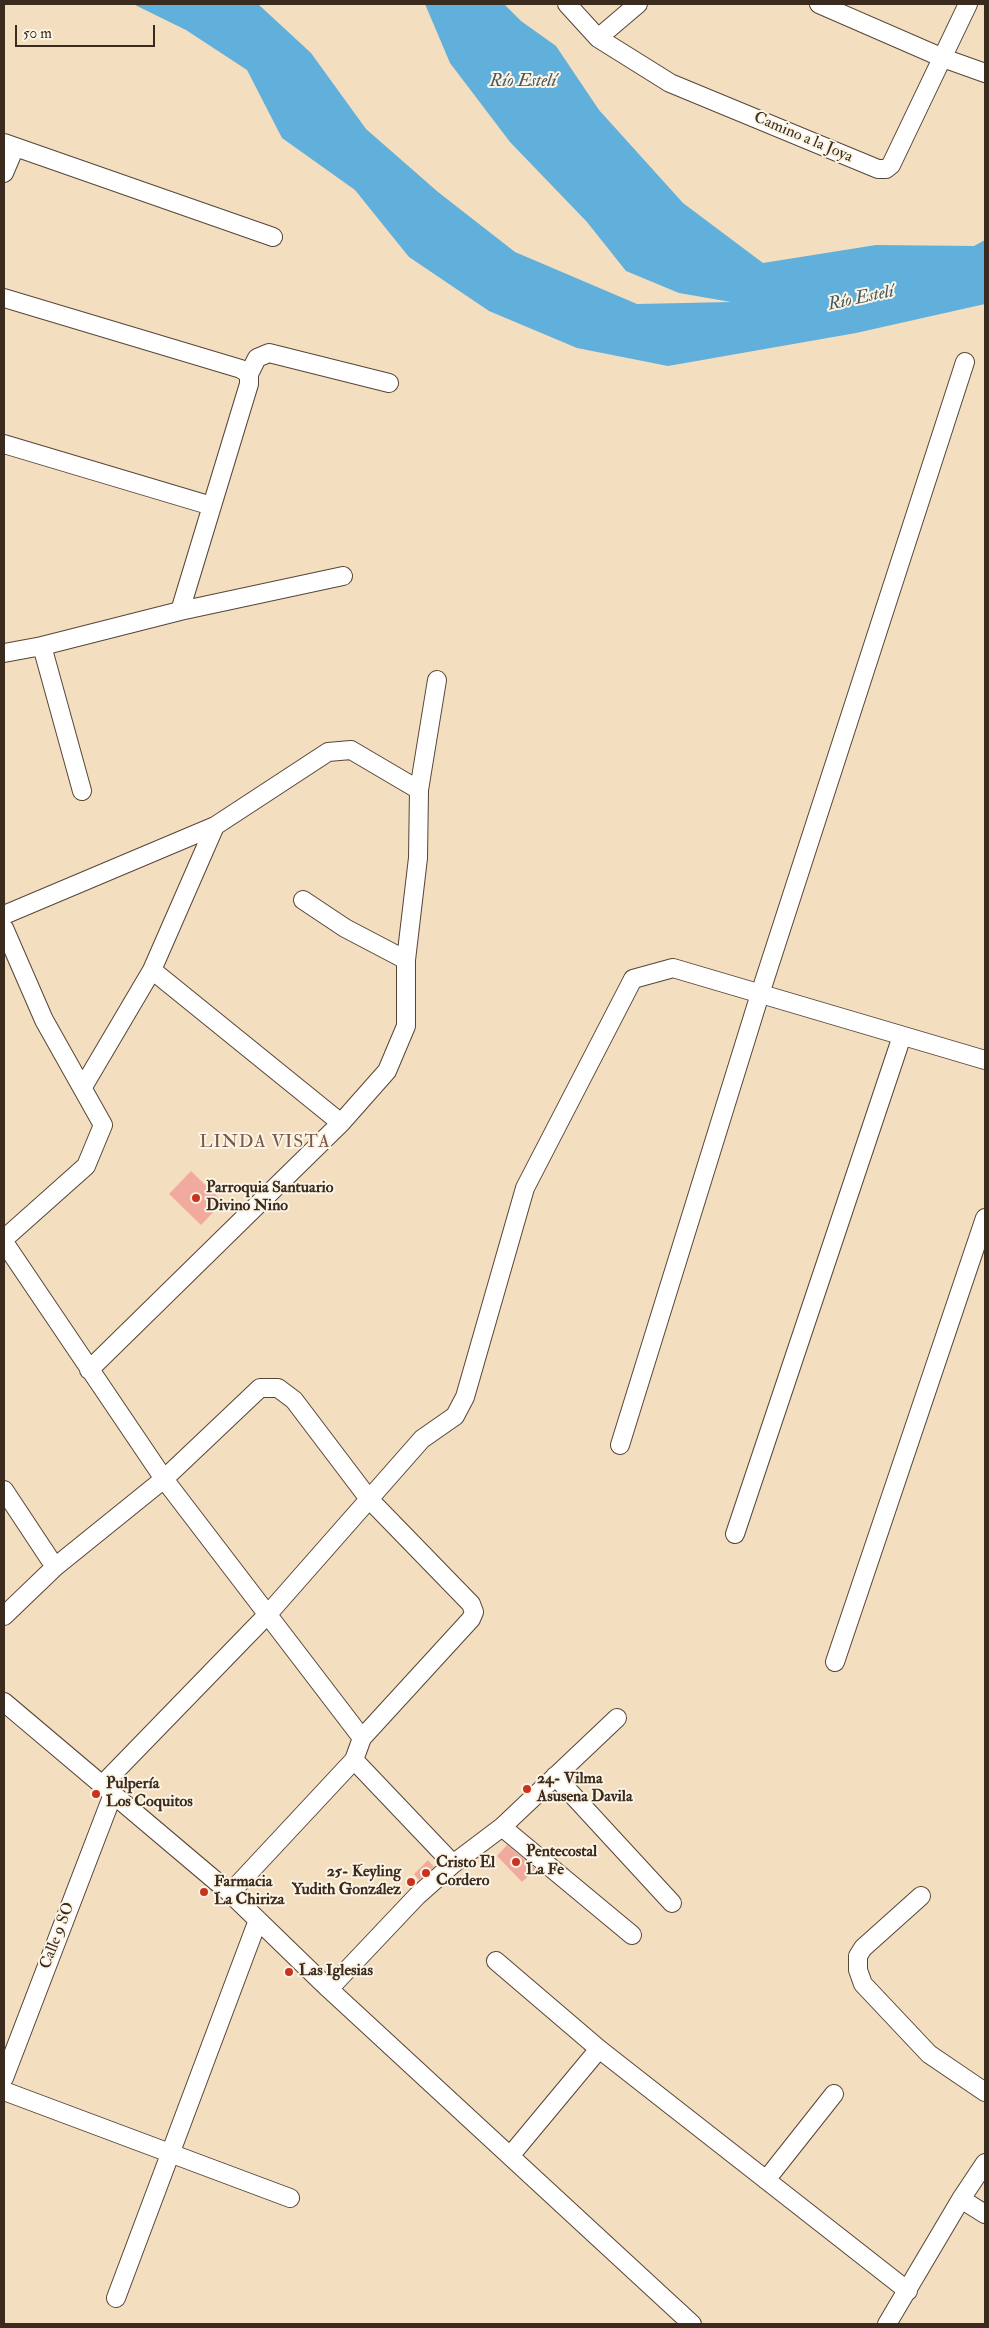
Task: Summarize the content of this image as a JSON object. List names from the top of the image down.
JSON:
{
  "streets": {
    "street": ["Camino a la Joya", "Calle 9 SO"]
  },
  "districts": ["LINDA VISTA"],
  "water": ["Río Estelí"],
  "places": [
    "Parroquia Santuario Divino Nino",
    "24- Vilma Asusena Davila",
    "Pulpería Los Coquitos",
    "Pentecostal La Fe",
    "Cristo El Cordero",
    "25- Keyling Yudith González",
    "Farmacia La Chiriza",
    "Las Iglesias"
  ],
  "scale_bar": "50 m"
}
